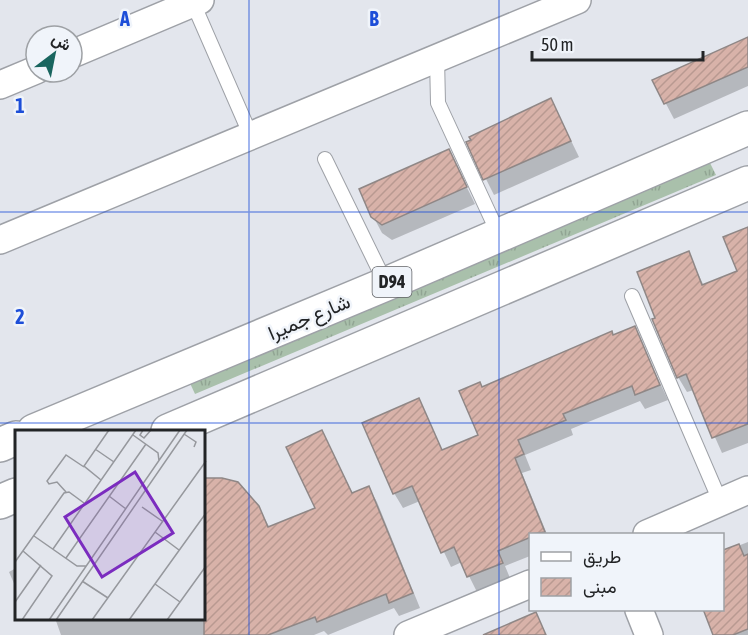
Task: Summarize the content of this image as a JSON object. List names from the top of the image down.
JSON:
{
  "streets": {
    "main road": ["D94", "شارع جميرا"]
  },
  "legend": ["طريق", "مبنى"],
  "scale_bar": "50 m",
  "north": "top right",
  "grid": {
    "columns": ["A", "B"],
    "rows": ["1", "2"]
  }
}
